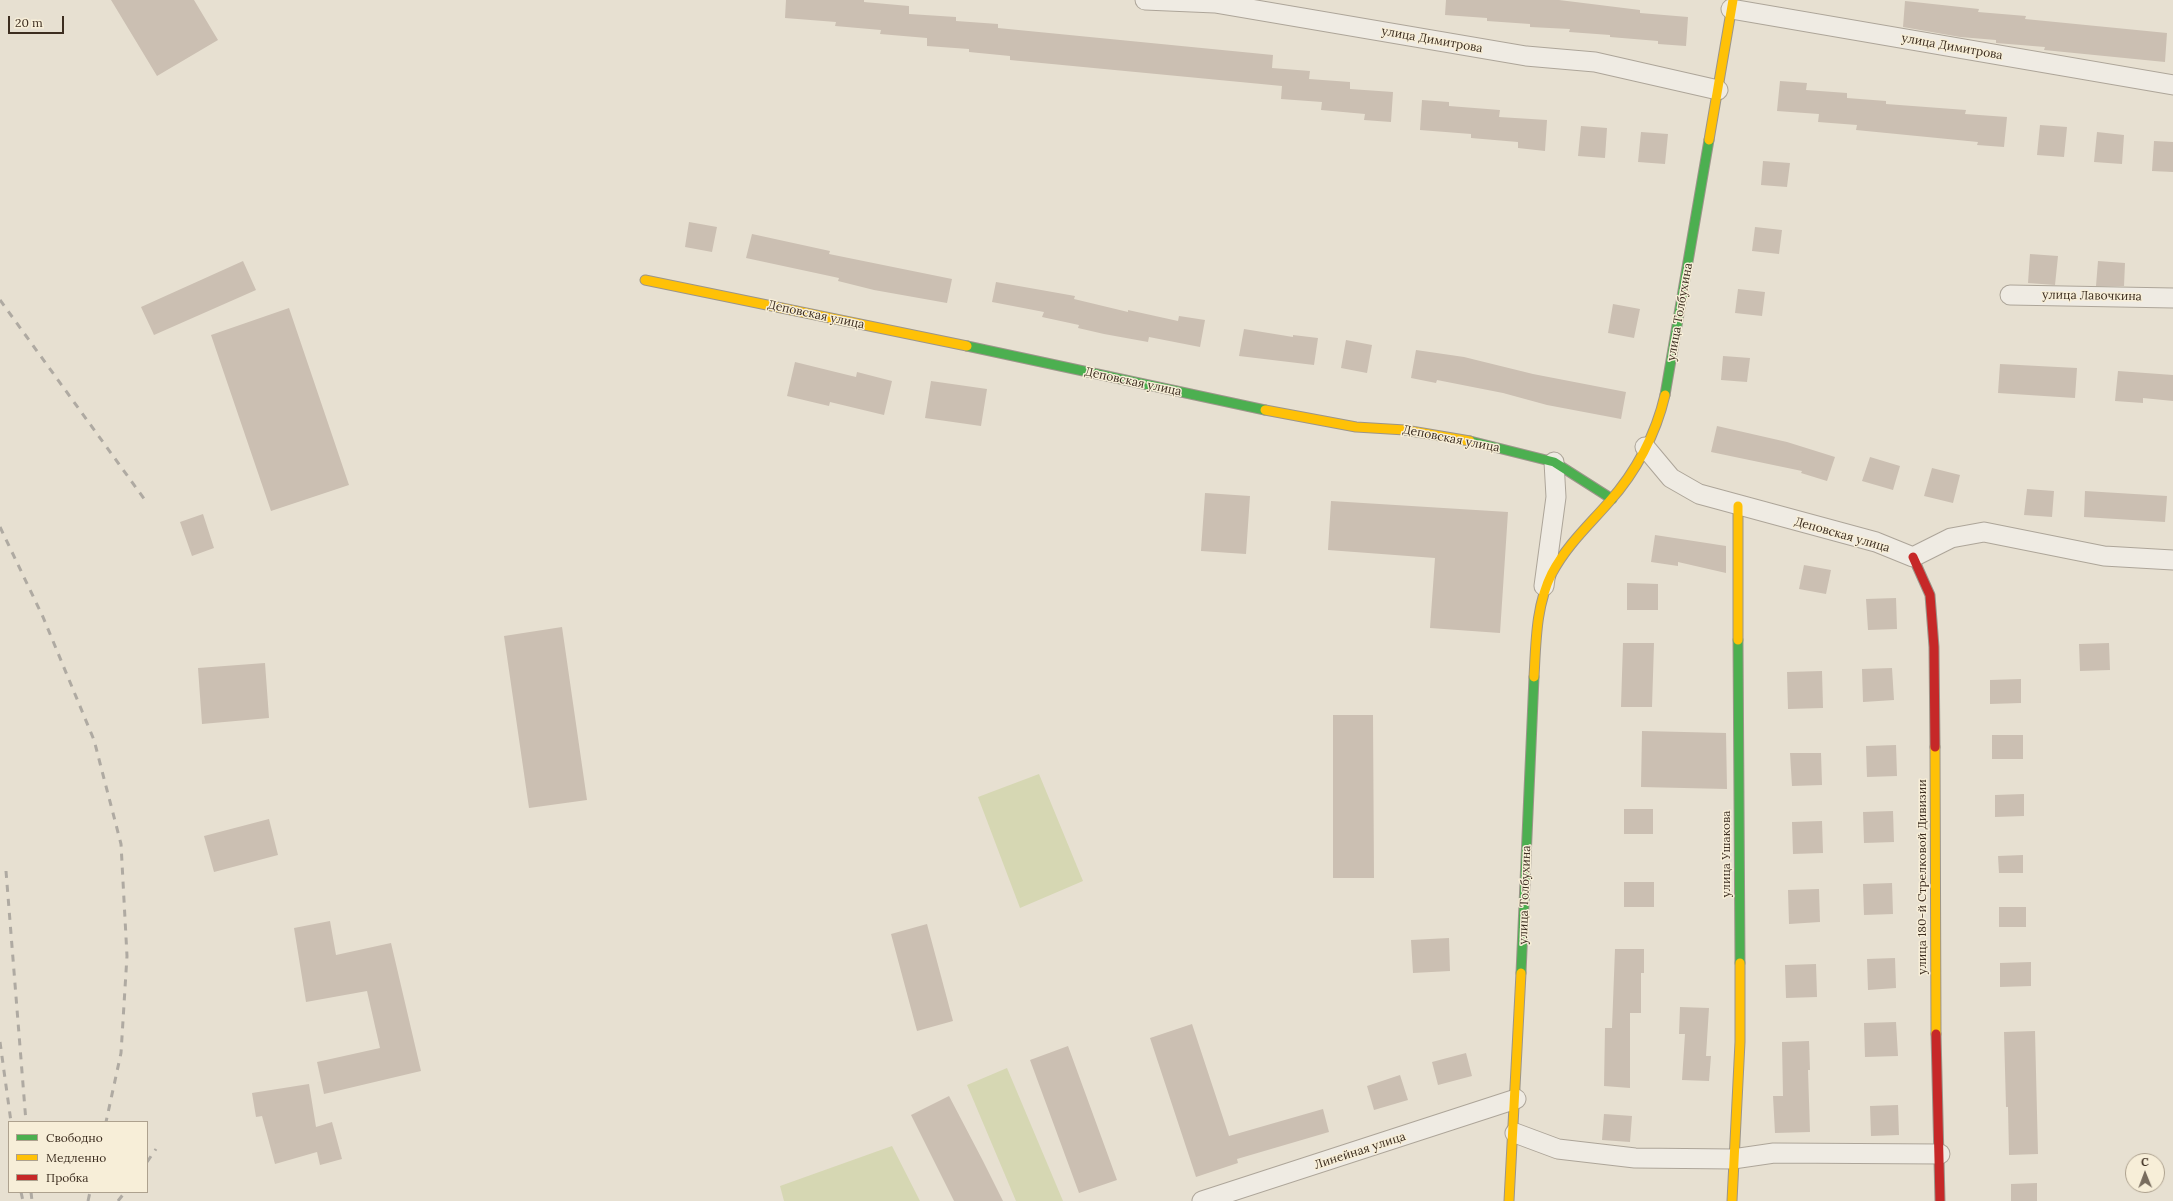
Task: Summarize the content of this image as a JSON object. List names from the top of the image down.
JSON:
{
  "streets": {
    "street": [
      "улица Димитрова",
      "улица Лавочкина",
      "улица Толбухина",
      "Деповская улица",
      "улица Ушакова",
      "улица 180-й Стрелковой Дивизии",
      "Линейная улица"
    ]
  },
  "crossings": [
    ["улица Димитрова", "улица Толбухина"],
    ["улица Толбухина", "Деповская улица"],
    ["улица Толбухина", "Линейная улица"],
    ["Деповская улица", "улица Ушакова"],
    ["Деповская улица", "улица 180-й Стрелковой Дивизии"]
  ],
  "legend": ["Свободно", "Медленно", "Пробка"],
  "scale_bar": "20 m",
  "north": "top"
}
